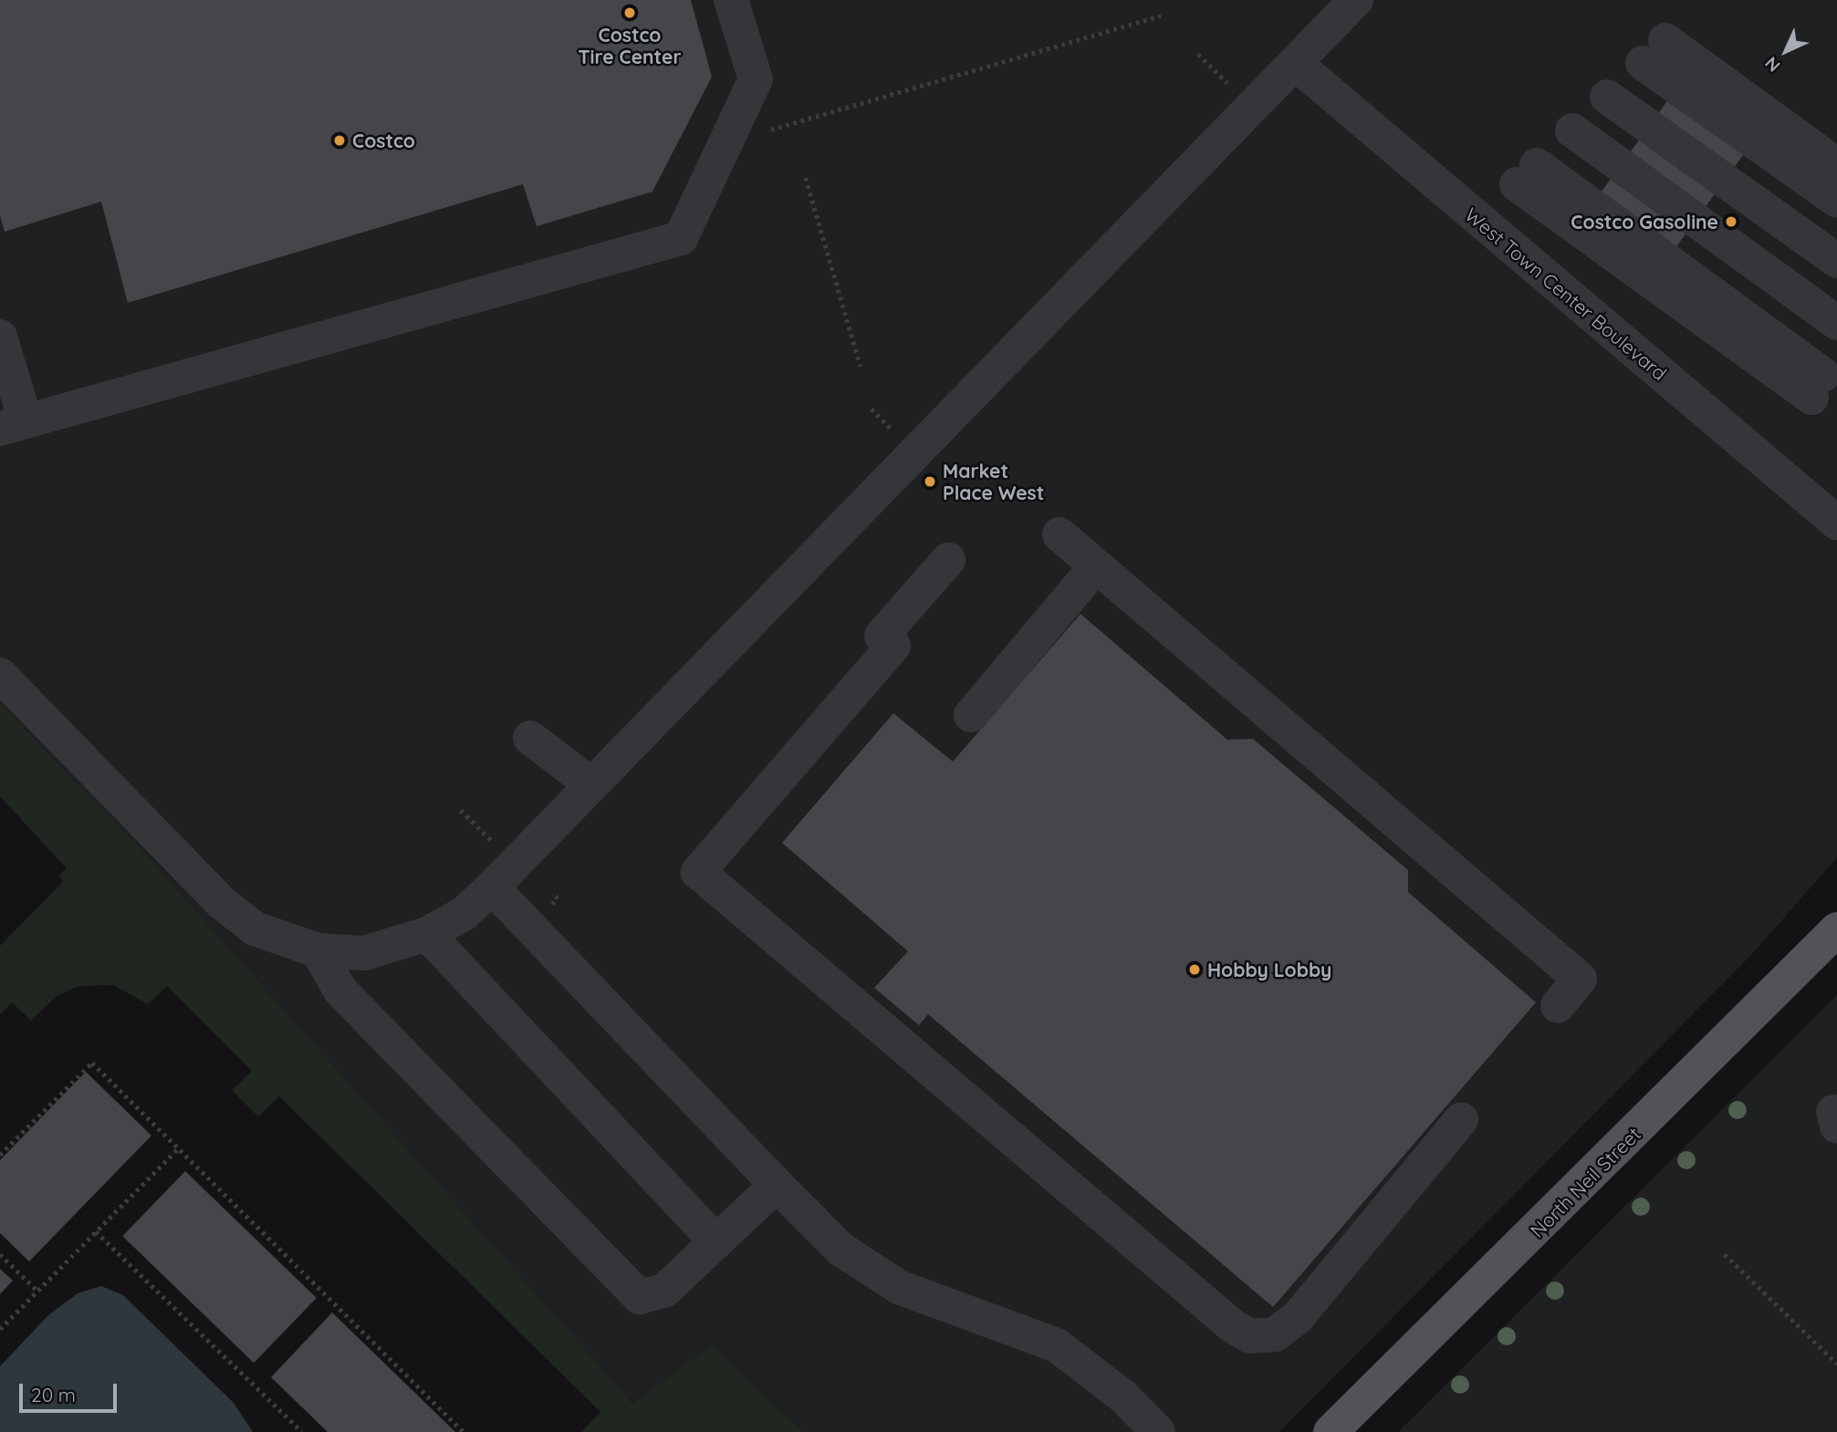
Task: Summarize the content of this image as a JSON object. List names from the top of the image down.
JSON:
{
  "streets": {
    "main road": ["North Neil Street"],
    "street": ["West Town Center Boulevard"]
  },
  "places": [
    "Costco Tire Center",
    "Costco",
    "Costco Gasoline",
    "Market Place West",
    "Hobby Lobby"
  ],
  "scale_bar": "20 m",
  "north": "bottom left"
}
